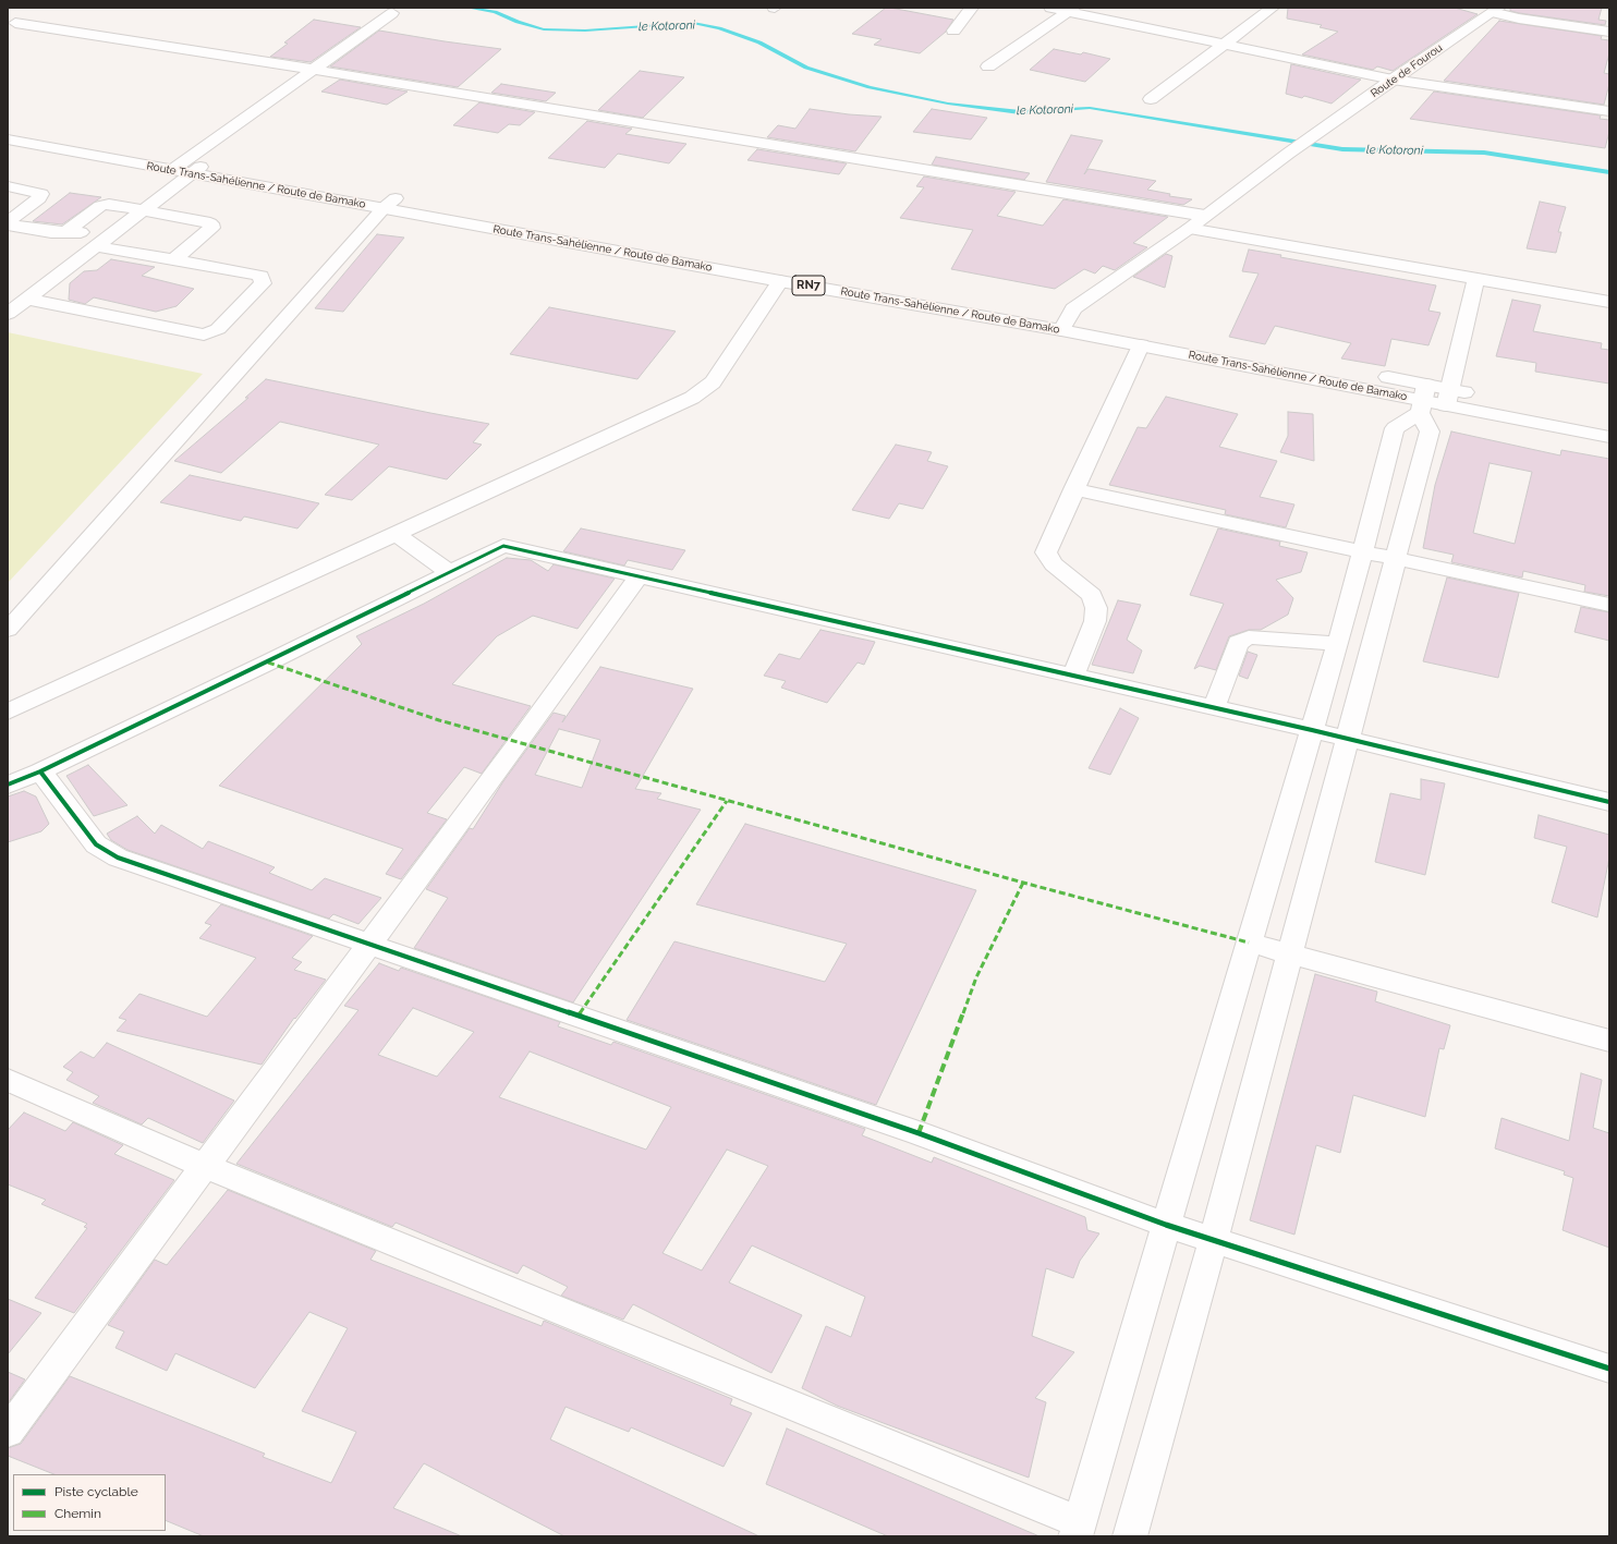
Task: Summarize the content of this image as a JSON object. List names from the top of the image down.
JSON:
{
  "streets": {
    "main road": ["Route de Fourou", "Route Trans-Sahélienne / Route de Bamako", "RN7"]
  },
  "crossings": [
    ["Route de Fourou", "Route Trans-Sahélienne / Route de Bamako"]
  ],
  "water": ["le Kotoroni"],
  "legend": ["Piste cyclable", "Chemin"]
}
